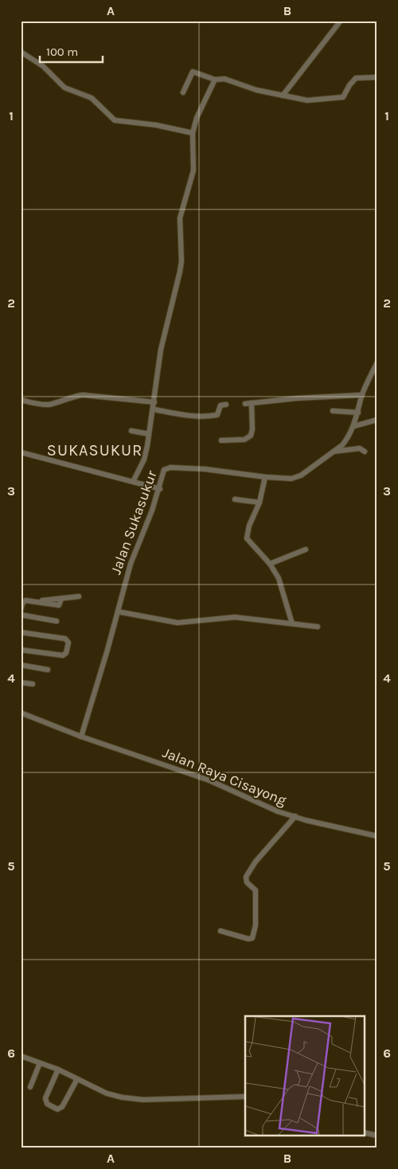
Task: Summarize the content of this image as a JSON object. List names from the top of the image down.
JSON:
{
  "streets": {
    "street": ["Jalan Sukasukur", "Jalan Raya Cisayong"]
  },
  "crossings": [
    ["Jalan Sukasukur", "Jalan Raya Cisayong"]
  ],
  "districts": ["SUKASUKUR"],
  "scale_bar": "100 m",
  "grid": {
    "columns": ["A", "B"],
    "rows": [
      "1",
      "2",
      "3",
      "4",
      "5",
      "6"
    ]
  }
}
